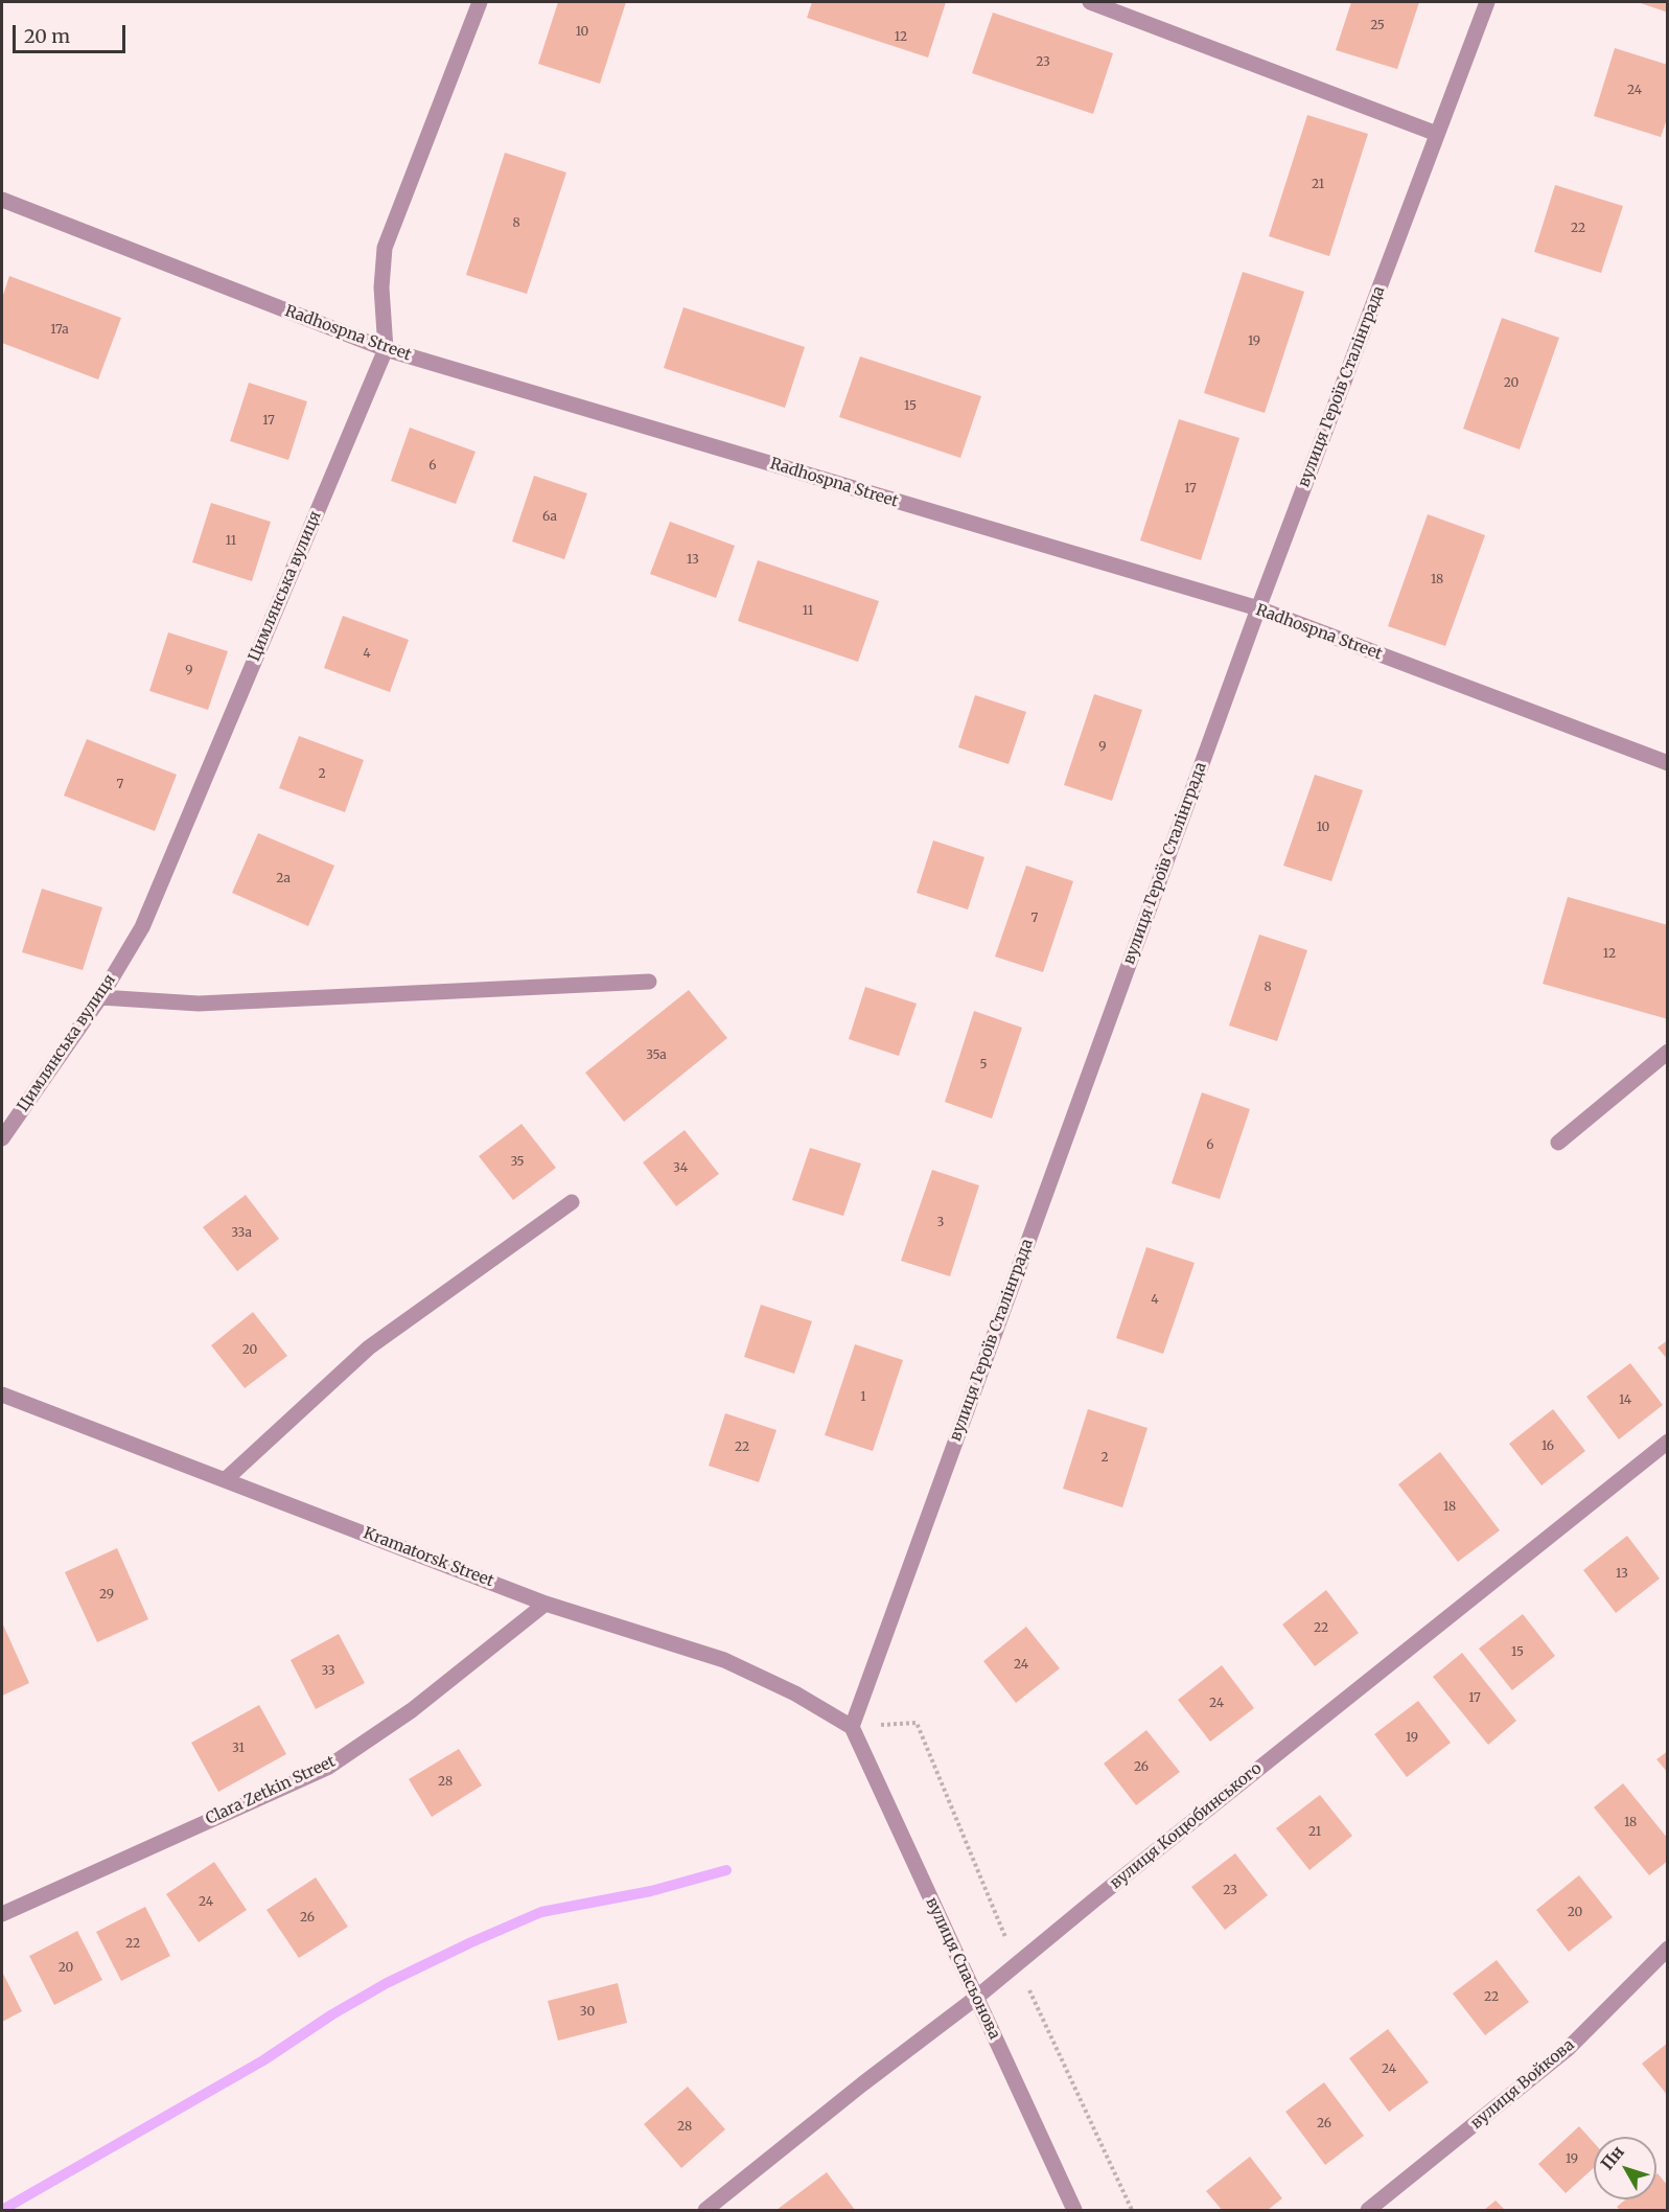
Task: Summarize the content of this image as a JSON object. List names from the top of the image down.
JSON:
{
  "streets": {
    "street": [
      "Radhospna Street",
      "вулиця Героїв Сталінграда",
      "Цимлянська вулиця",
      "Kramatorsk Street",
      "Clara Zetkin Street",
      "вулиця Коцюбинського",
      "вулиця Спасьонова",
      "вулиця Войкова"
    ]
  },
  "crossings": [
    ["Radhospna Street", "вулиця Героїв Сталінграда"],
    ["Radhospna Street", "Цимлянська вулиця"],
    ["вулиця Героїв Сталінграда", "Kramatorsk Street"],
    ["вулиця Героїв Сталінграда", "вулиця Спасьонова"],
    ["Kramatorsk Street", "Clara Zetkin Street"],
    ["Kramatorsk Street", "вулиця Спасьонова"],
    ["вулиця Коцюбинського", "вулиця Спасьонова"]
  ],
  "house_numbers": [
    "25",
    "10",
    "12",
    "23",
    "24",
    "21",
    "8",
    "22",
    "17а",
    "19",
    "20",
    "15",
    "17",
    "6",
    "17",
    "6а",
    "11",
    "13",
    "18",
    "11",
    "4",
    "9",
    "9",
    "2",
    "7",
    "10",
    "2а",
    "7",
    "12",
    "8",
    "35а",
    "5",
    "6",
    "35",
    "34",
    "3",
    "33а",
    "4",
    "20",
    "1",
    "14",
    "16",
    "22",
    "2",
    "18",
    "13",
    "29",
    "22",
    "15",
    "24",
    "33",
    "17",
    "24",
    "19",
    "31",
    "26",
    "28",
    "18",
    "21",
    "23",
    "24",
    "20",
    "26",
    "22",
    "20",
    "22",
    "30",
    "24",
    "26",
    "28",
    "19"
  ],
  "scale_bar": "20 m",
  "north": "top left"
}
